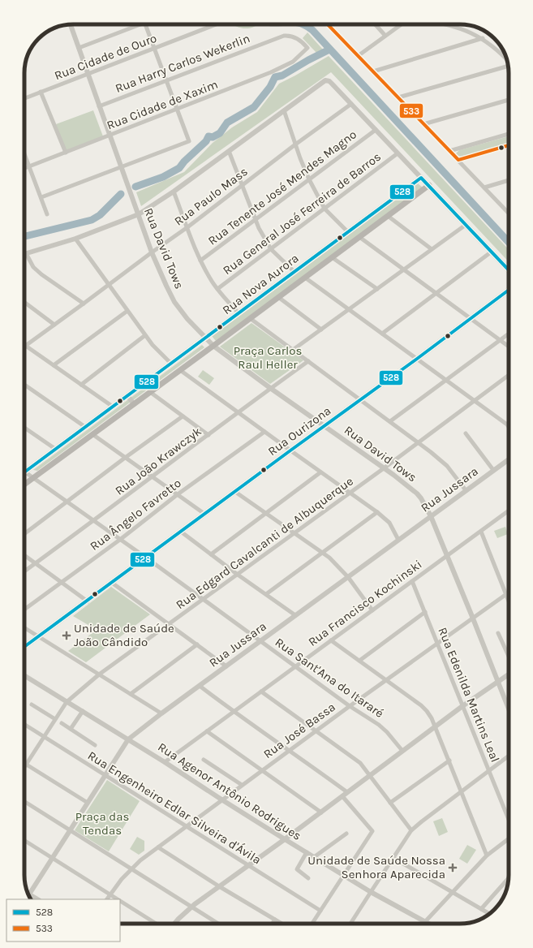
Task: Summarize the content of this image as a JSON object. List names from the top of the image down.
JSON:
{
  "streets": {
    "main road": ["Rua Nova Aurora", "Rua Ourizona"],
    "street": [
      "Rua Cidade de Ouro",
      "Rua Harry Carlos Wekerlin",
      "Rua Cidade de Xaxim",
      "Rua Tenente José Mendes Magno",
      "Rua Paulo Mass",
      "Rua General José Ferreira de Barros",
      "Rua David Tows",
      "Rua João Krawczyk",
      "Rua Jussara",
      "Rua Ângelo Favretto",
      "Rua Edgard Cavalcanti de Albuquerque",
      "Rua Francisco Kochinski",
      "Rua Sant'Ana do Itararé",
      "Rua Edenilda Martins Leal",
      "Rua José Bassa",
      "Rua Agenor Antônio Rodrigues",
      "Rua Engenheiro Edlar Silveira d'Ávila"
    ]
  },
  "crossings": [
    ["Rua Cidade de Ouro", "Rua David Tows"],
    ["Rua Harry Carlos Wekerlin", "Rua Cidade de Xaxim"],
    ["Rua Harry Carlos Wekerlin", "Rua David Tows"],
    ["Rua Cidade de Xaxim", "Rua David Tows"],
    ["Rua Paulo Mass", "Rua David Tows"],
    ["Rua David Tows", "Rua Nova Aurora"],
    ["Rua David Tows", "Rua Ourizona"],
    ["Rua David Tows", "Rua João Krawczyk"],
    ["Rua David Tows", "Rua Jussara"],
    ["Rua David Tows", "Rua Edgard Cavalcanti de Albuquerque"],
    ["Rua David Tows", "Rua Francisco Kochinski"],
    ["Rua David Tows", "Rua José Bassa"],
    ["Rua Nova Aurora", "Rua Sant'Ana do Itararé"],
    ["Rua Ourizona", "Rua Sant'Ana do Itararé"],
    ["Rua João Krawczyk", "Rua Sant'Ana do Itararé"],
    ["Rua Jussara", "Rua Sant'Ana do Itararé"],
    ["Rua Jussara", "Rua Agenor Antônio Rodrigues"],
    ["Rua Jussara", "Rua Engenheiro Edlar Silveira d'Ávila"],
    ["Rua Ângelo Favretto", "Rua Sant'Ana do Itararé"],
    ["Rua Edgard Cavalcanti de Albuquerque", "Rua Sant'Ana do Itararé"],
    ["Rua Edgard Cavalcanti de Albuquerque", "Rua Agenor Antônio Rodrigues"],
    ["Rua Edgard Cavalcanti de Albuquerque", "Rua Engenheiro Edlar Silveira d'Ávila"],
    ["Rua Francisco Kochinski", "Rua Sant'Ana do Itararé"],
    ["Rua Francisco Kochinski", "Rua Edenilda Martins Leal"],
    ["Rua Francisco Kochinski", "Rua Agenor Antônio Rodrigues"],
    ["Rua Sant'Ana do Itararé", "Rua José Bassa"],
    ["Rua Edenilda Martins Leal", "Rua José Bassa"],
    ["Rua José Bassa", "Rua Agenor Antônio Rodrigues"],
    ["Rua José Bassa", "Rua Engenheiro Edlar Silveira d'Ávila"]
  ],
  "parks": ["Praça Carlos Raul Heller", "Praça das Tendas"],
  "places": {
    "health": ["Unidade de Saúde João Cândido", "Unidade de Saúde Nossa Senhora Aparecida"]
  },
  "lines": ["transit line 533", "transit line 528"],
  "legend": ["528", "533"]
}
